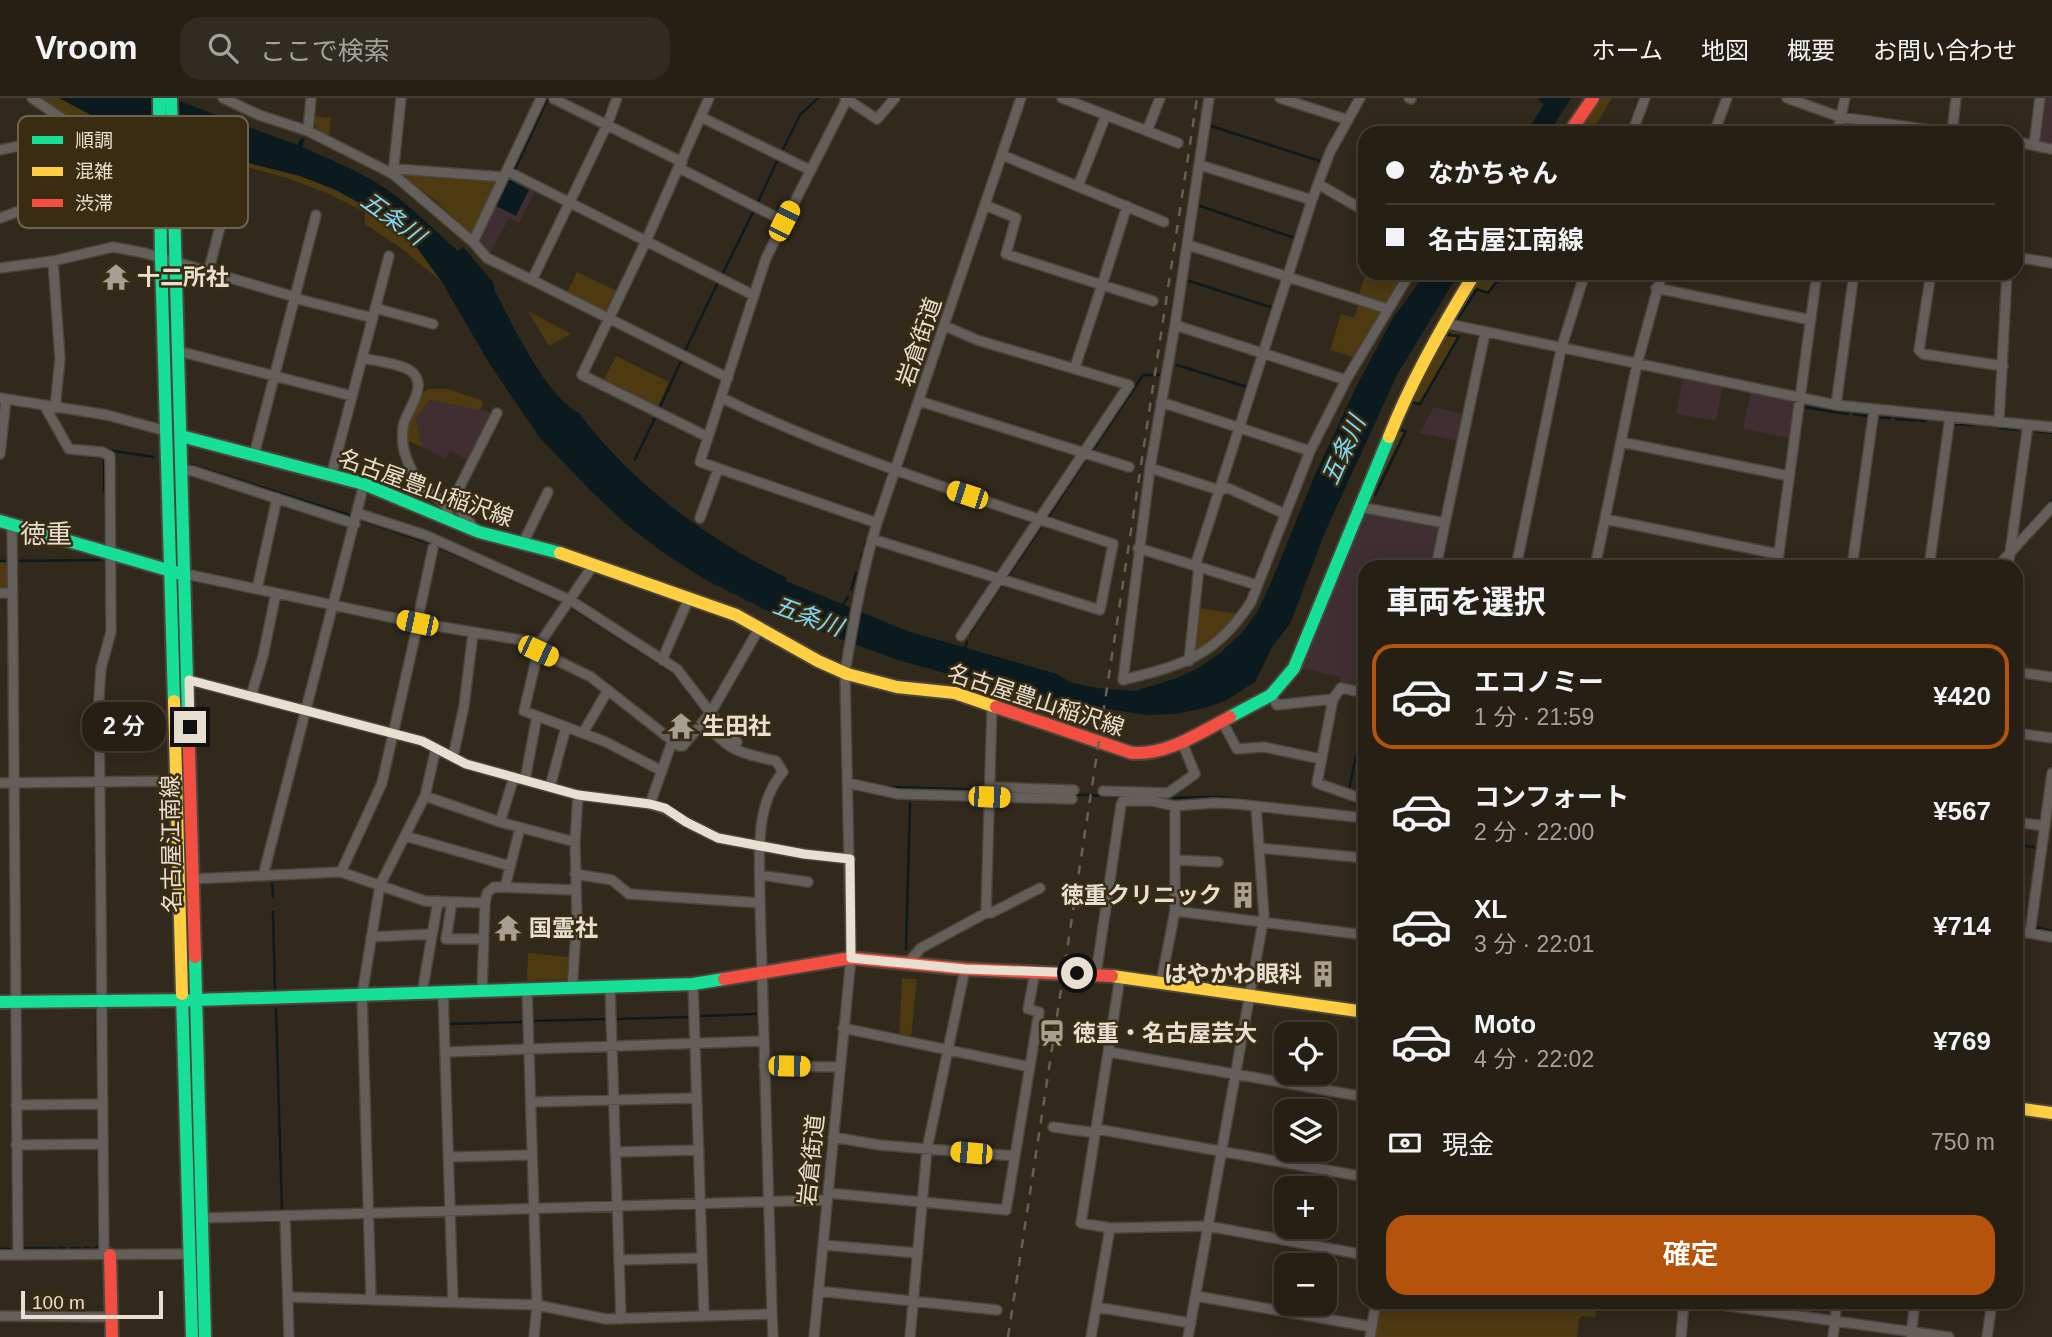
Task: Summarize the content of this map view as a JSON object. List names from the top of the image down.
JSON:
{
  "streets": {
    "main road": ["名古屋豊山稲沢線", "名古屋江南線"],
    "street": ["岩倉街道"]
  },
  "crossings": [
    ["岩倉街道", "名古屋豊山稲沢線"],
    ["名古屋豊山稲沢線", "名古屋江南線"]
  ],
  "districts": ["徳重"],
  "water": ["五条川"],
  "places": {
    "temple": ["十二所社", "生田社", "国霊社"],
    "building": ["徳重クリニック", "はやかわ眼科"],
    "station": ["徳重・名古屋芸大"]
  },
  "legend": ["順調", "混雑", "渋滞"],
  "scale_bar": "100 m",
  "page": {
    "header": "Vroom",
    "search": "ここで検索",
    "nav": [
      "ホーム",
      "地図",
      "概要",
      "お問い合わせ"
    ],
    "banner": ["なかちゃん", "名古屋江南線"],
    "heading": "車両を選択",
    "list": [
      {
        "name": "エコノミー",
        "note": "1 分 · 21:59",
        "value": "¥420"
      },
      {
        "name": "コンフォート",
        "note": "2 分 · 22:00",
        "value": "¥567"
      },
      {
        "name": "XL",
        "note": "3 分 · 22:01",
        "value": "¥714"
      },
      {
        "name": "Moto",
        "note": "4 分 · 22:02",
        "value": "¥769"
      }
    ],
    "bubble": "2 分",
    "map_buttons": ["+", "−"],
    "pay": ["現金", "750 m"],
    "buttons": "確定",
    "scale": "100 m"
  }
}
